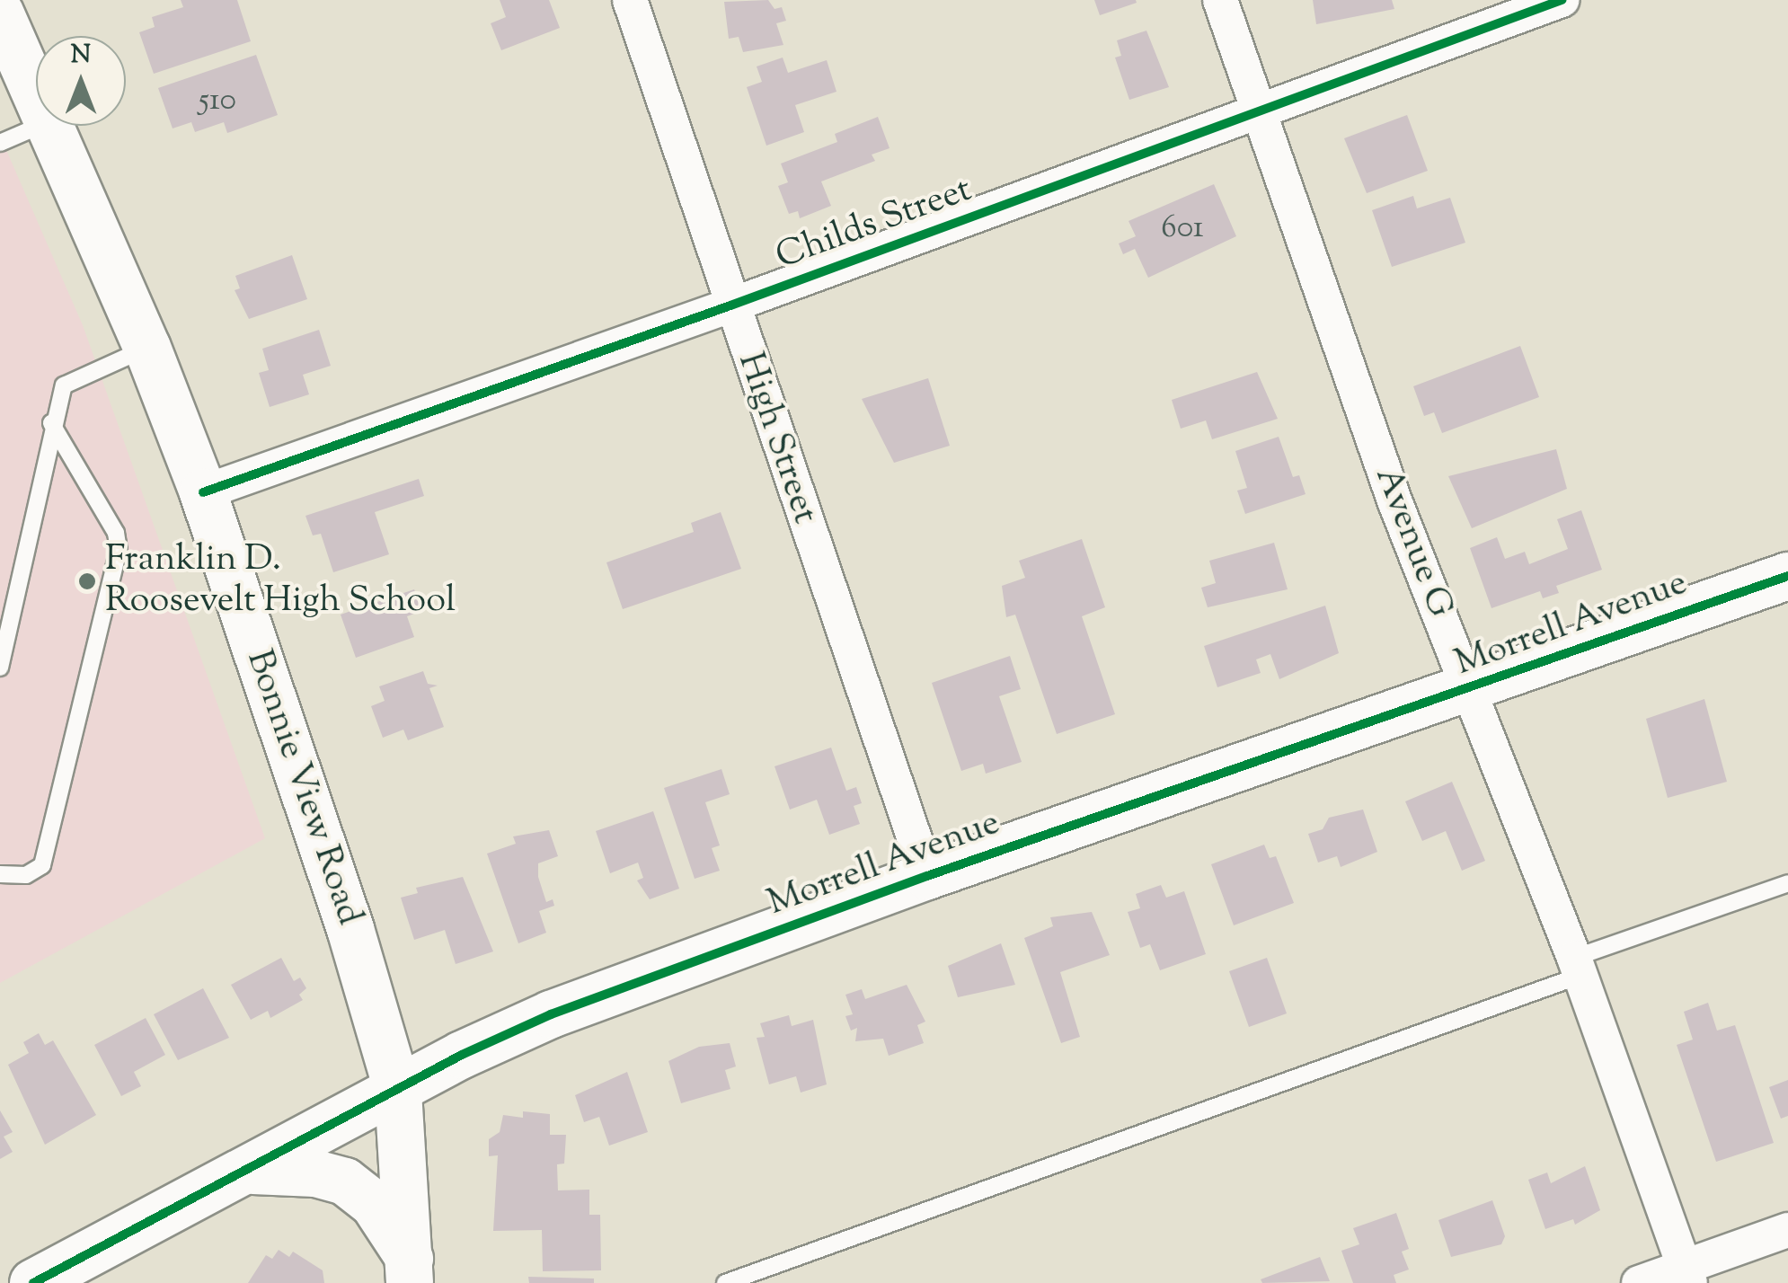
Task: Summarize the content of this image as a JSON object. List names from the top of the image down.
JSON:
{
  "streets": {
    "street": [
      "Childs Street",
      "High Street",
      "Avenue G",
      "Morrell Avenue",
      "Bonnie View Road"
    ]
  },
  "crossings": [
    ["Childs Street", "High Street"],
    ["Childs Street", "Avenue G"],
    ["Childs Street", "Bonnie View Road"],
    ["High Street", "Morrell Avenue"],
    ["Avenue G", "Morrell Avenue"],
    ["Morrell Avenue", "Bonnie View Road"]
  ],
  "places": ["Franklin D. Roosevelt High School"],
  "house_numbers": ["510", "601"],
  "north": "top"
}
